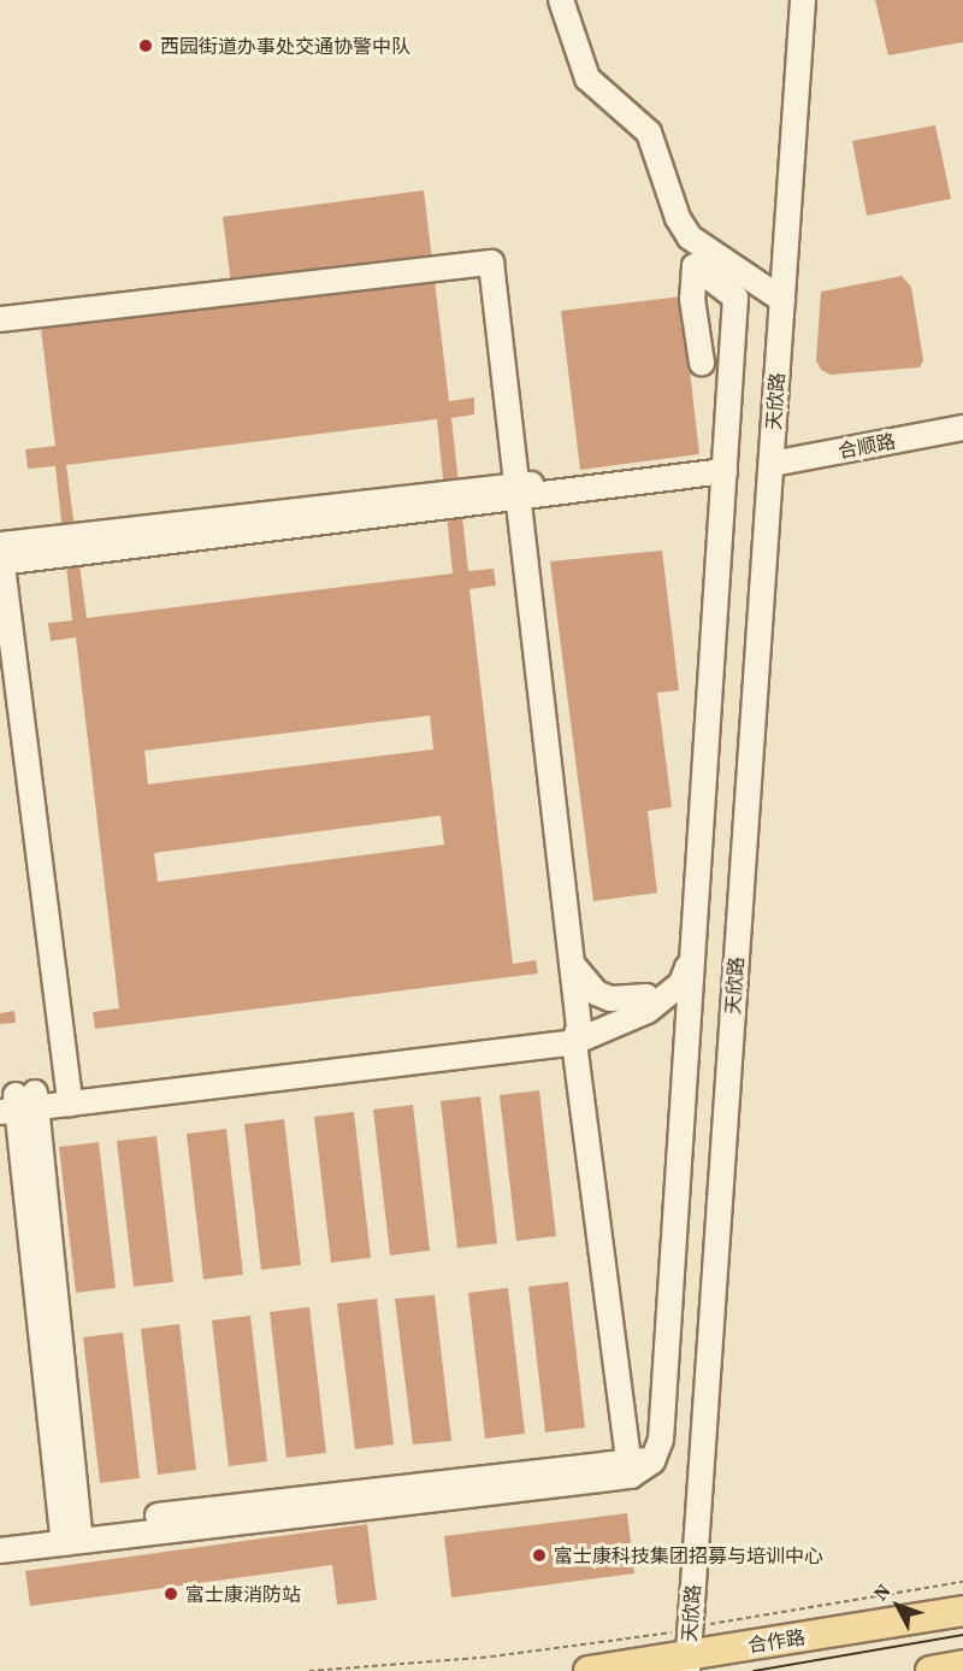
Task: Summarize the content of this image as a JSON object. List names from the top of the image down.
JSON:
{
  "streets": {
    "main road": ["合作路"],
    "street": ["天欣路", "合顺路"]
  },
  "crossings": [
    ["天欣路", "合顺路"],
    ["天欣路", "合作路"]
  ],
  "places": ["西园街道办事处交通协警中队", "富士康科技集团招募与培训中心", "富士康消防站"],
  "north": "top left"
}
